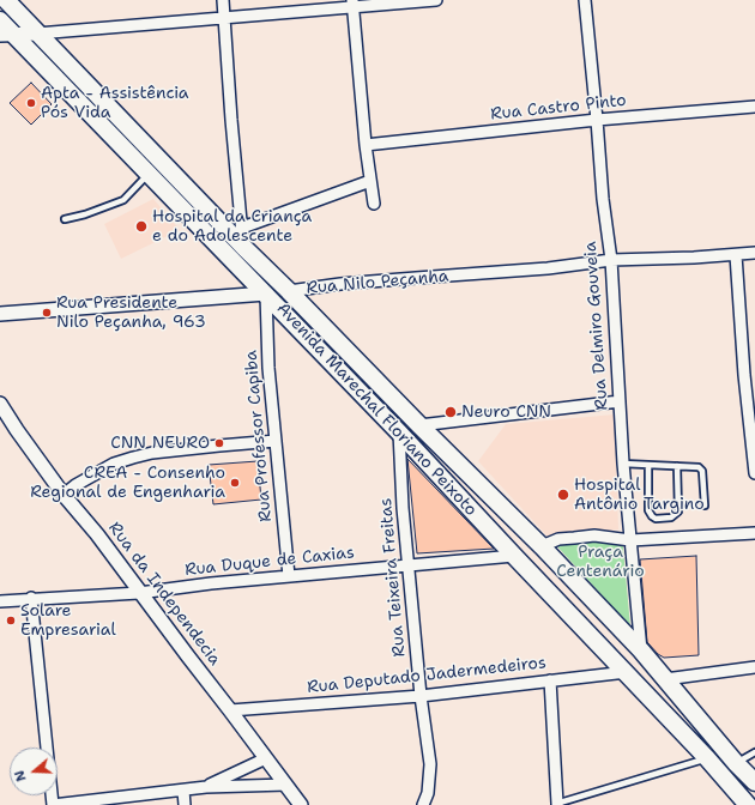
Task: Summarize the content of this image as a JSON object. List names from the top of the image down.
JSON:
{
  "streets": {
    "main road": ["Rua Nilo Peçanha", "Avenida Marechal Floriano Peixoto"],
    "street": [
      "Rua Castro Pinto",
      "Rua Delmiro Gouveia",
      "Rua Professor Capiba",
      "Rua Duque de Caxias",
      "Rua Teixeira Freitas",
      "Rua da Independecia",
      "Rua Deputado Jadermedeiros"
    ]
  },
  "crossings": [
    ["Rua Castro Pinto", "Rua Delmiro Gouveia"],
    ["Rua Nilo Peçanha", "Rua Delmiro Gouveia"],
    ["Rua Nilo Peçanha", "Avenida Marechal Floriano Peixoto"],
    ["Rua Nilo Peçanha", "Rua Professor Capiba"],
    ["Rua Delmiro Gouveia", "Avenida Marechal Floriano Peixoto"],
    ["Avenida Marechal Floriano Peixoto", "Rua Professor Capiba"],
    ["Avenida Marechal Floriano Peixoto", "Rua Duque de Caxias"],
    ["Avenida Marechal Floriano Peixoto", "Rua Teixeira Freitas"],
    ["Avenida Marechal Floriano Peixoto", "Rua Deputado Jadermedeiros"],
    ["Rua Professor Capiba", "Rua Duque de Caxias"],
    ["Rua Duque de Caxias", "Rua Teixeira Freitas"],
    ["Rua Duque de Caxias", "Rua da Independecia"],
    ["Rua Teixeira Freitas", "Rua Deputado Jadermedeiros"],
    ["Rua da Independecia", "Rua Deputado Jadermedeiros"]
  ],
  "parks": ["Praça Centenário"],
  "places": [
    "Apta - Assistência Pós Vida",
    "Hospital da Criança e do Adolescente",
    "Rua Presidente Nilo Peçanha, 963",
    "Neuro CNN",
    "CNN NEURO",
    "CREA - Consenho Regional de Engenharia",
    "Hospital Antônio Targino",
    "Solare Empresarial"
  ],
  "north": "left"
}
